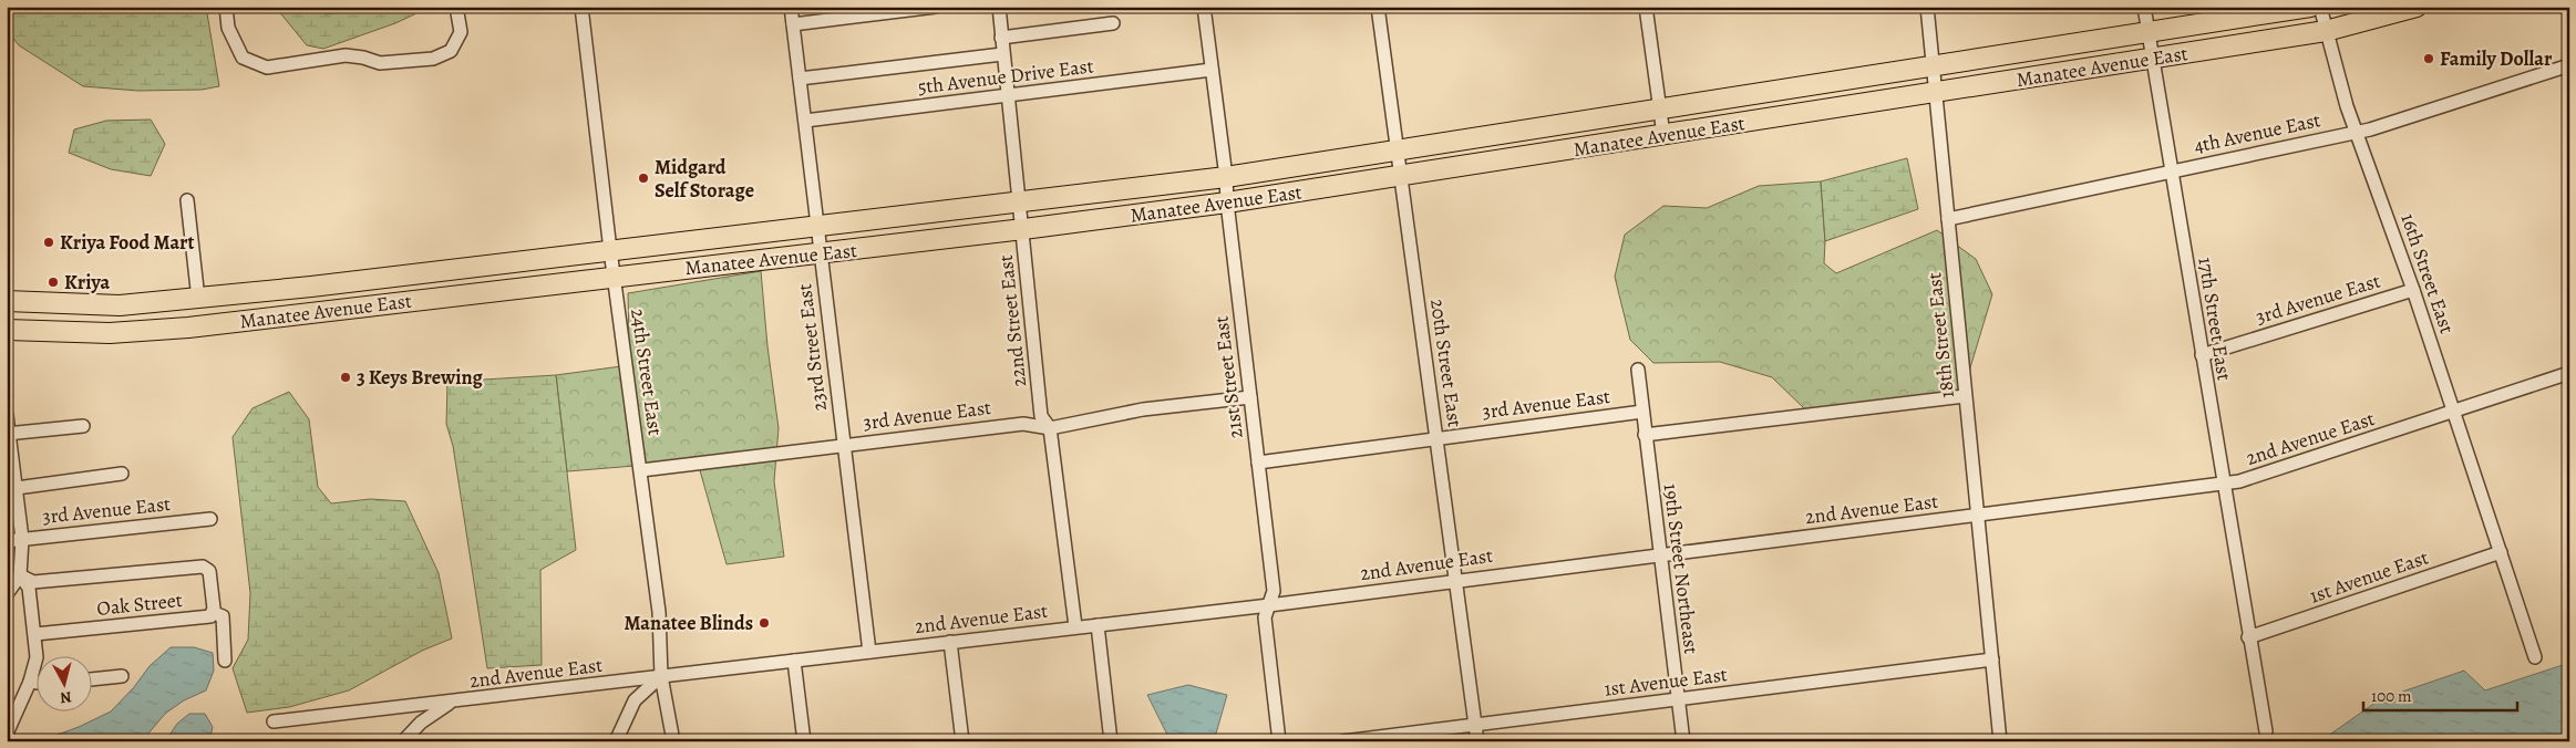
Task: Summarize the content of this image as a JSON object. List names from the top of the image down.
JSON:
{
  "streets": {
    "main road": ["Manatee Avenue East"],
    "street": [
      "5th Avenue Drive East",
      "4th Avenue East",
      "16th Street East",
      "3rd Avenue East",
      "17th Street East",
      "22nd Street East",
      "18th Street East",
      "23rd Street East",
      "20th Street East",
      "24th Street East",
      "21st Street East",
      "2nd Avenue East",
      "19th Street Northeast",
      "1st Avenue East",
      "Oak Street"
    ]
  },
  "crossings": [
    ["Manatee Avenue East", "16th Street East"],
    ["Manatee Avenue East", "17th Street East"],
    ["Manatee Avenue East", "22nd Street East"],
    ["Manatee Avenue East", "18th Street East"],
    ["Manatee Avenue East", "23rd Street East"],
    ["Manatee Avenue East", "20th Street East"],
    ["Manatee Avenue East", "24th Street East"],
    ["Manatee Avenue East", "21st Street East"],
    ["5th Avenue Drive East", "22nd Street East"],
    ["5th Avenue Drive East", "23rd Street East"],
    ["5th Avenue Drive East", "21st Street East"],
    ["4th Avenue East", "16th Street East"],
    ["4th Avenue East", "17th Street East"],
    ["4th Avenue East", "18th Street East"],
    ["16th Street East", "3rd Avenue East"],
    ["16th Street East", "2nd Avenue East"],
    ["16th Street East", "1st Avenue East"],
    ["3rd Avenue East", "17th Street East"],
    ["3rd Avenue East", "22nd Street East"],
    ["3rd Avenue East", "23rd Street East"],
    ["3rd Avenue East", "20th Street East"],
    ["3rd Avenue East", "24th Street East"],
    ["3rd Avenue East", "21st Street East"],
    ["3rd Avenue East", "19th Street Northeast"],
    ["17th Street East", "2nd Avenue East"],
    ["17th Street East", "1st Avenue East"],
    ["22nd Street East", "2nd Avenue East"],
    ["18th Street East", "2nd Avenue East"],
    ["18th Street East", "1st Avenue East"],
    ["23rd Street East", "2nd Avenue East"],
    ["20th Street East", "2nd Avenue East"],
    ["20th Street East", "1st Avenue East"],
    ["24th Street East", "2nd Avenue East"],
    ["21st Street East", "2nd Avenue East"],
    ["2nd Avenue East", "19th Street Northeast"],
    ["19th Street Northeast", "1st Avenue East"]
  ],
  "places": [
    "Family Dollar",
    "Midgard Self Storage",
    "Kriya Food Mart",
    "Kriya",
    "3 Keys Brewing",
    "Manatee Blinds"
  ],
  "scale_bar": "100 m",
  "north": "bottom"
}
